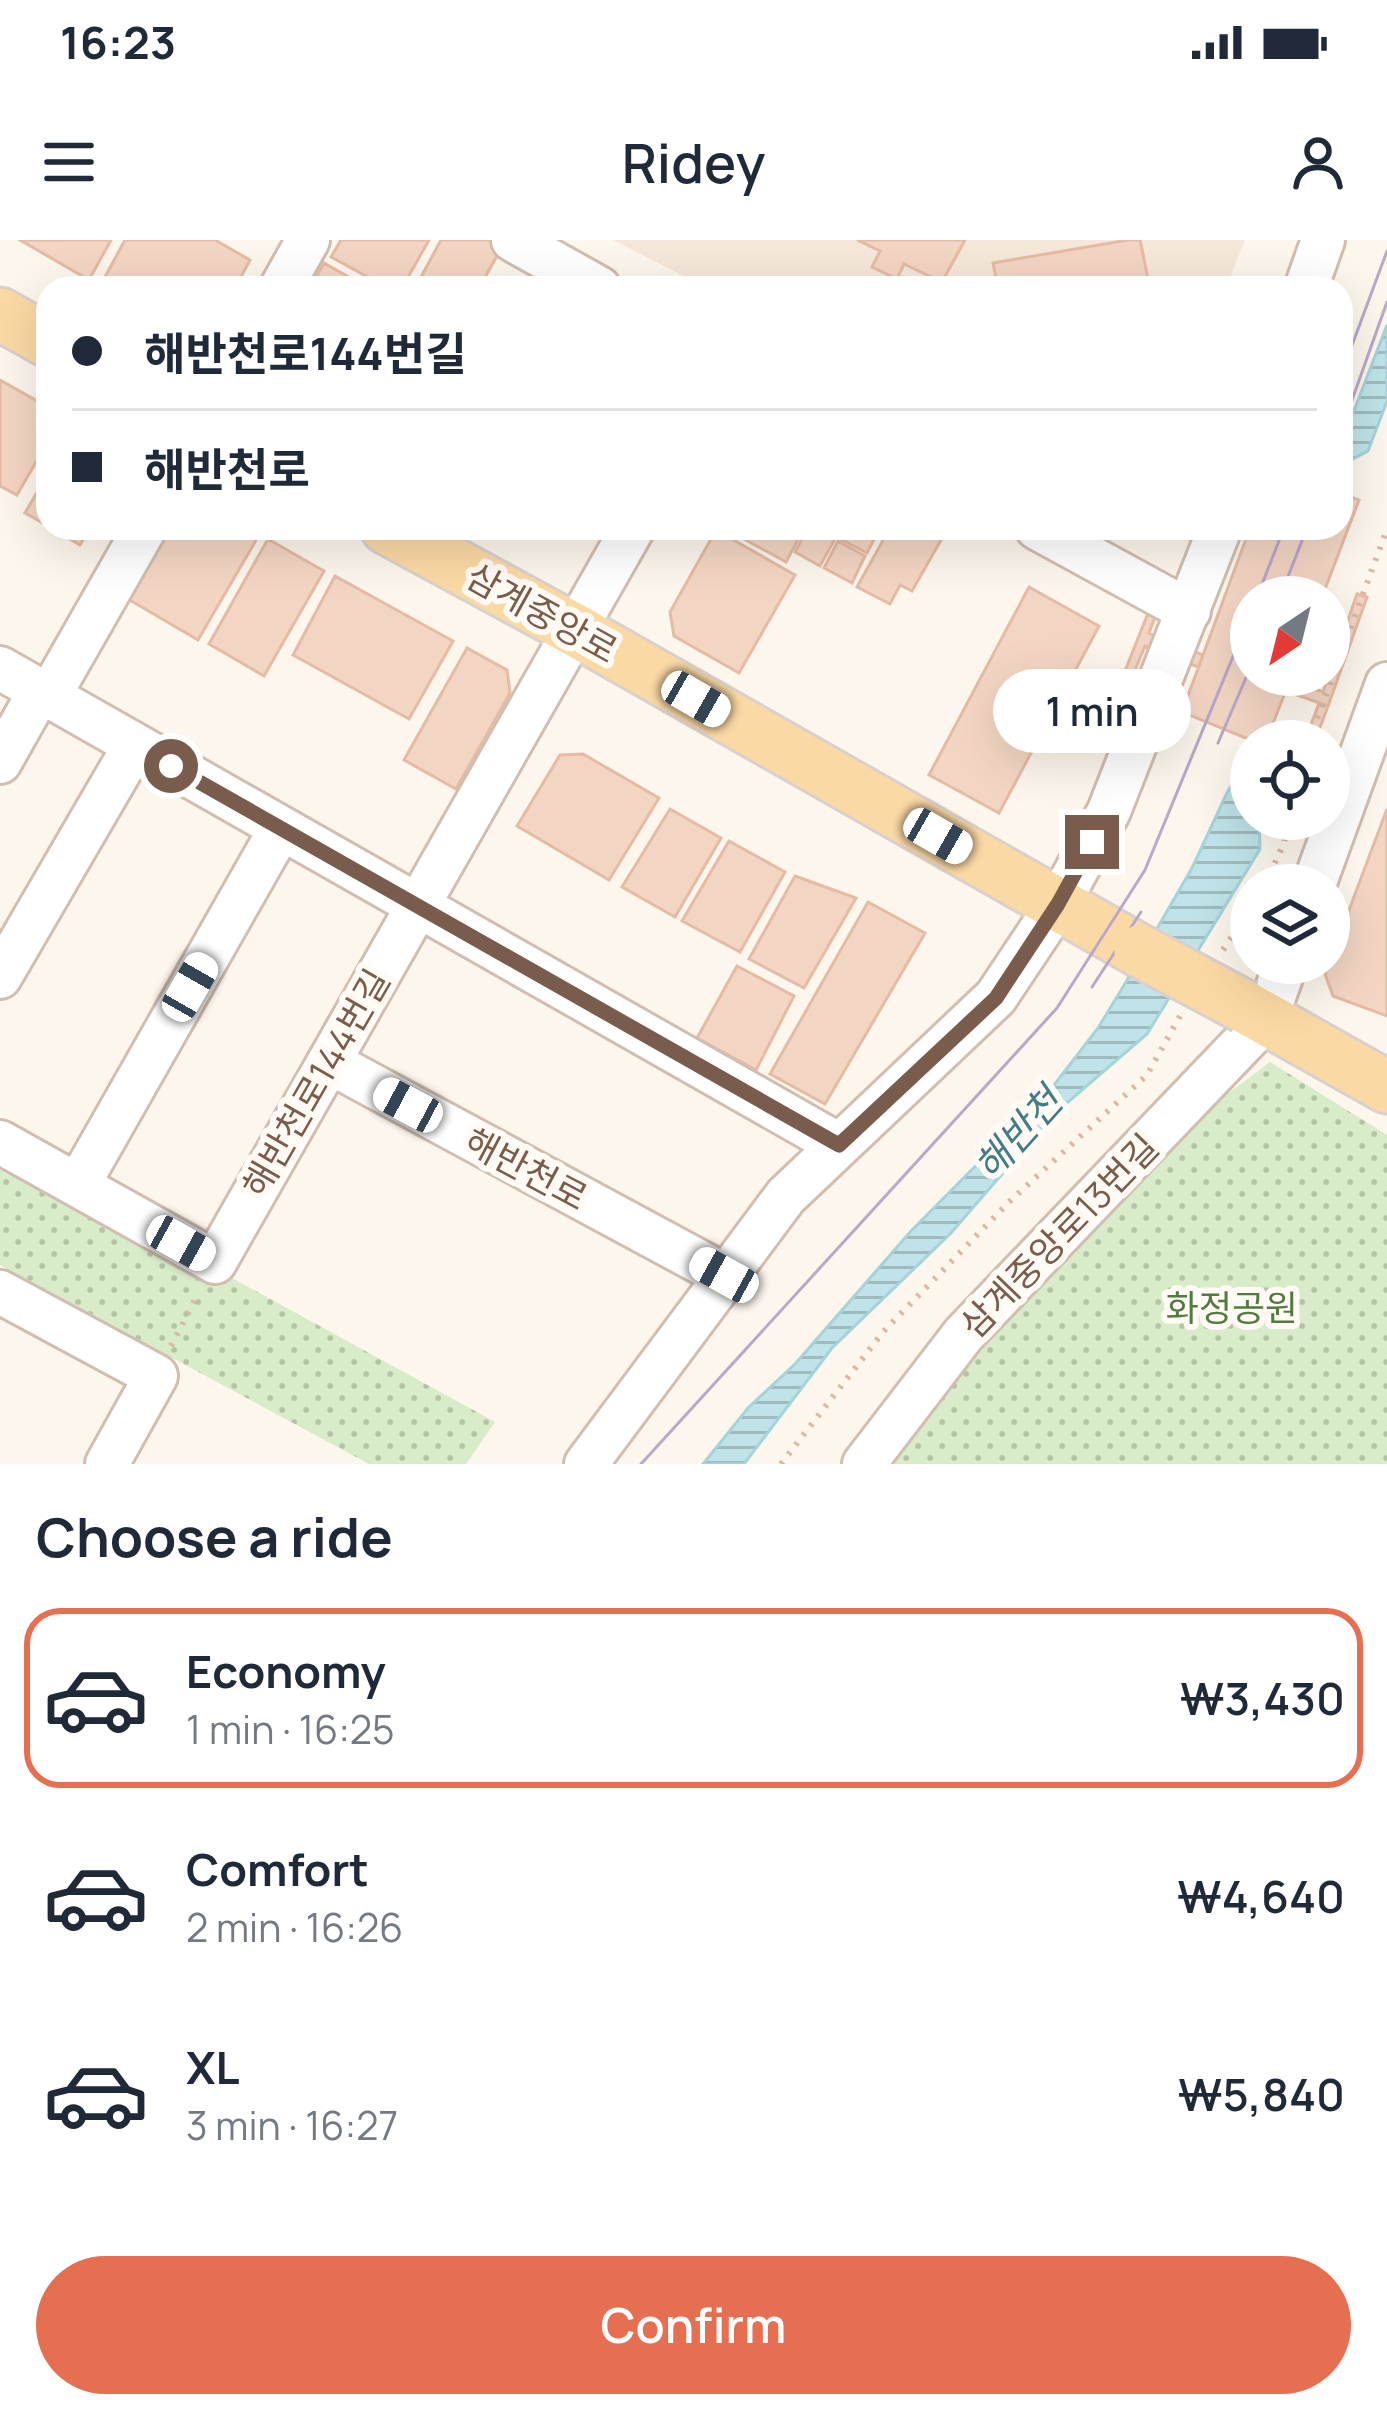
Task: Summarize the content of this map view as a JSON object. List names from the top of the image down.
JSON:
{
  "streets": {
    "main road": ["삼계중앙로"],
    "street": ["해반천로144번길", "해반천로", "삼계중앙로13번길"]
  },
  "crossings": [
    ["삼계중앙로", "해반천로144번길"],
    ["삼계중앙로", "삼계중앙로13번길"],
    ["해반천로144번길", "해반천로"]
  ],
  "water": ["해반천"],
  "parks": ["화정공원"],
  "north": "bottom left",
  "page": {
    "status": "16:23",
    "header": "Ridey",
    "banner": ["해반천로144번길", "해반천로"],
    "bubble": "1 min",
    "heading": "Choose a ride",
    "list": [
      {
        "name": "Economy",
        "note": "1 min · 16:25",
        "value": "₩3,430"
      },
      {
        "name": "Comfort",
        "note": "2 min · 16:26",
        "value": "₩4,640"
      },
      {
        "name": "XL",
        "note": "3 min · 16:27",
        "value": "₩5,840"
      }
    ],
    "buttons": "Confirm"
  }
}
